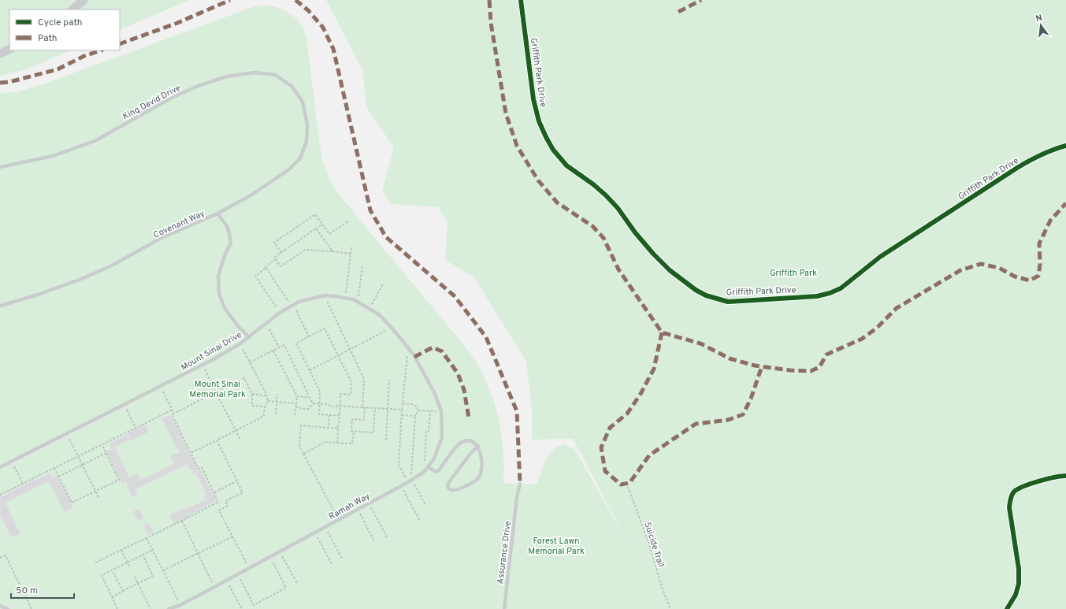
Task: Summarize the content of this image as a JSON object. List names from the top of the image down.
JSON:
{
  "streets": {
    "lane": [
      "King David Drive",
      "Covenant Way",
      "Mount Sinai Drive",
      "Ramah Way",
      "Assurance Drive"
    ],
    "path": ["Suicide Trail"],
    "cycle path": ["Griffith Park Drive"]
  },
  "crossings": [
    ["King David Drive", "Covenant Way"],
    ["Mount Sinai Drive", "Ramah Way"]
  ],
  "parks": ["Griffith Park", "Mount Sinai Memorial Park", "Forest Lawn Memorial Park"],
  "legend": ["Cycle path", "Path"],
  "scale_bar": "50 m",
  "north": "top"
}
